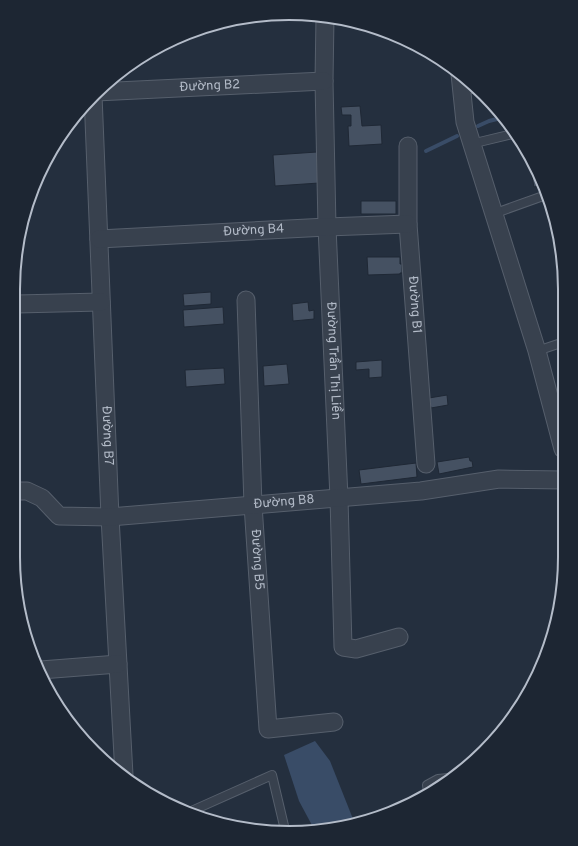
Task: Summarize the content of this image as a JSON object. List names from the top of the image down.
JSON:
{
  "streets": {
    "street": [
      "Đường B2",
      "Đường B4",
      "Đường B1",
      "Đường Trần Thị Liền",
      "Đường B7",
      "Đường B8",
      "Đường B5"
    ]
  },
  "crossings": [
    ["Đường B2", "Đường Trần Thị Liền"],
    ["Đường B4", "Đường B1"],
    ["Đường B4", "Đường Trần Thị Liền"],
    ["Đường B4", "Đường B7"],
    ["Đường Trần Thị Liền", "Đường B8"],
    ["Đường B7", "Đường B8"],
    ["Đường B8", "Đường B5"]
  ]
}
